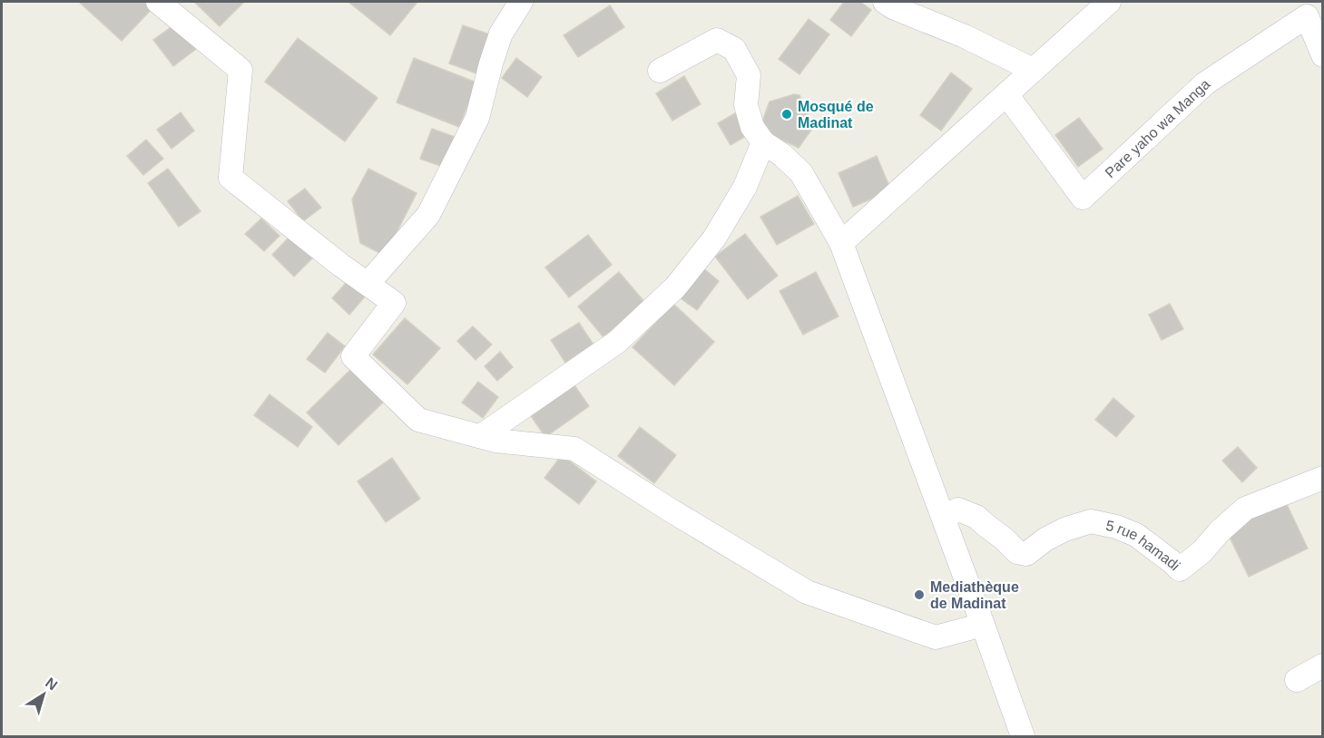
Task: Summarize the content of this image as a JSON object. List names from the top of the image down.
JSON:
{
  "streets": {
    "street": ["Pare yaho wa Manga", "5 rue hamadi"]
  },
  "places": ["Mosqué de Madinat", "Mediathèque de Madinat"],
  "north": "top right"
}
